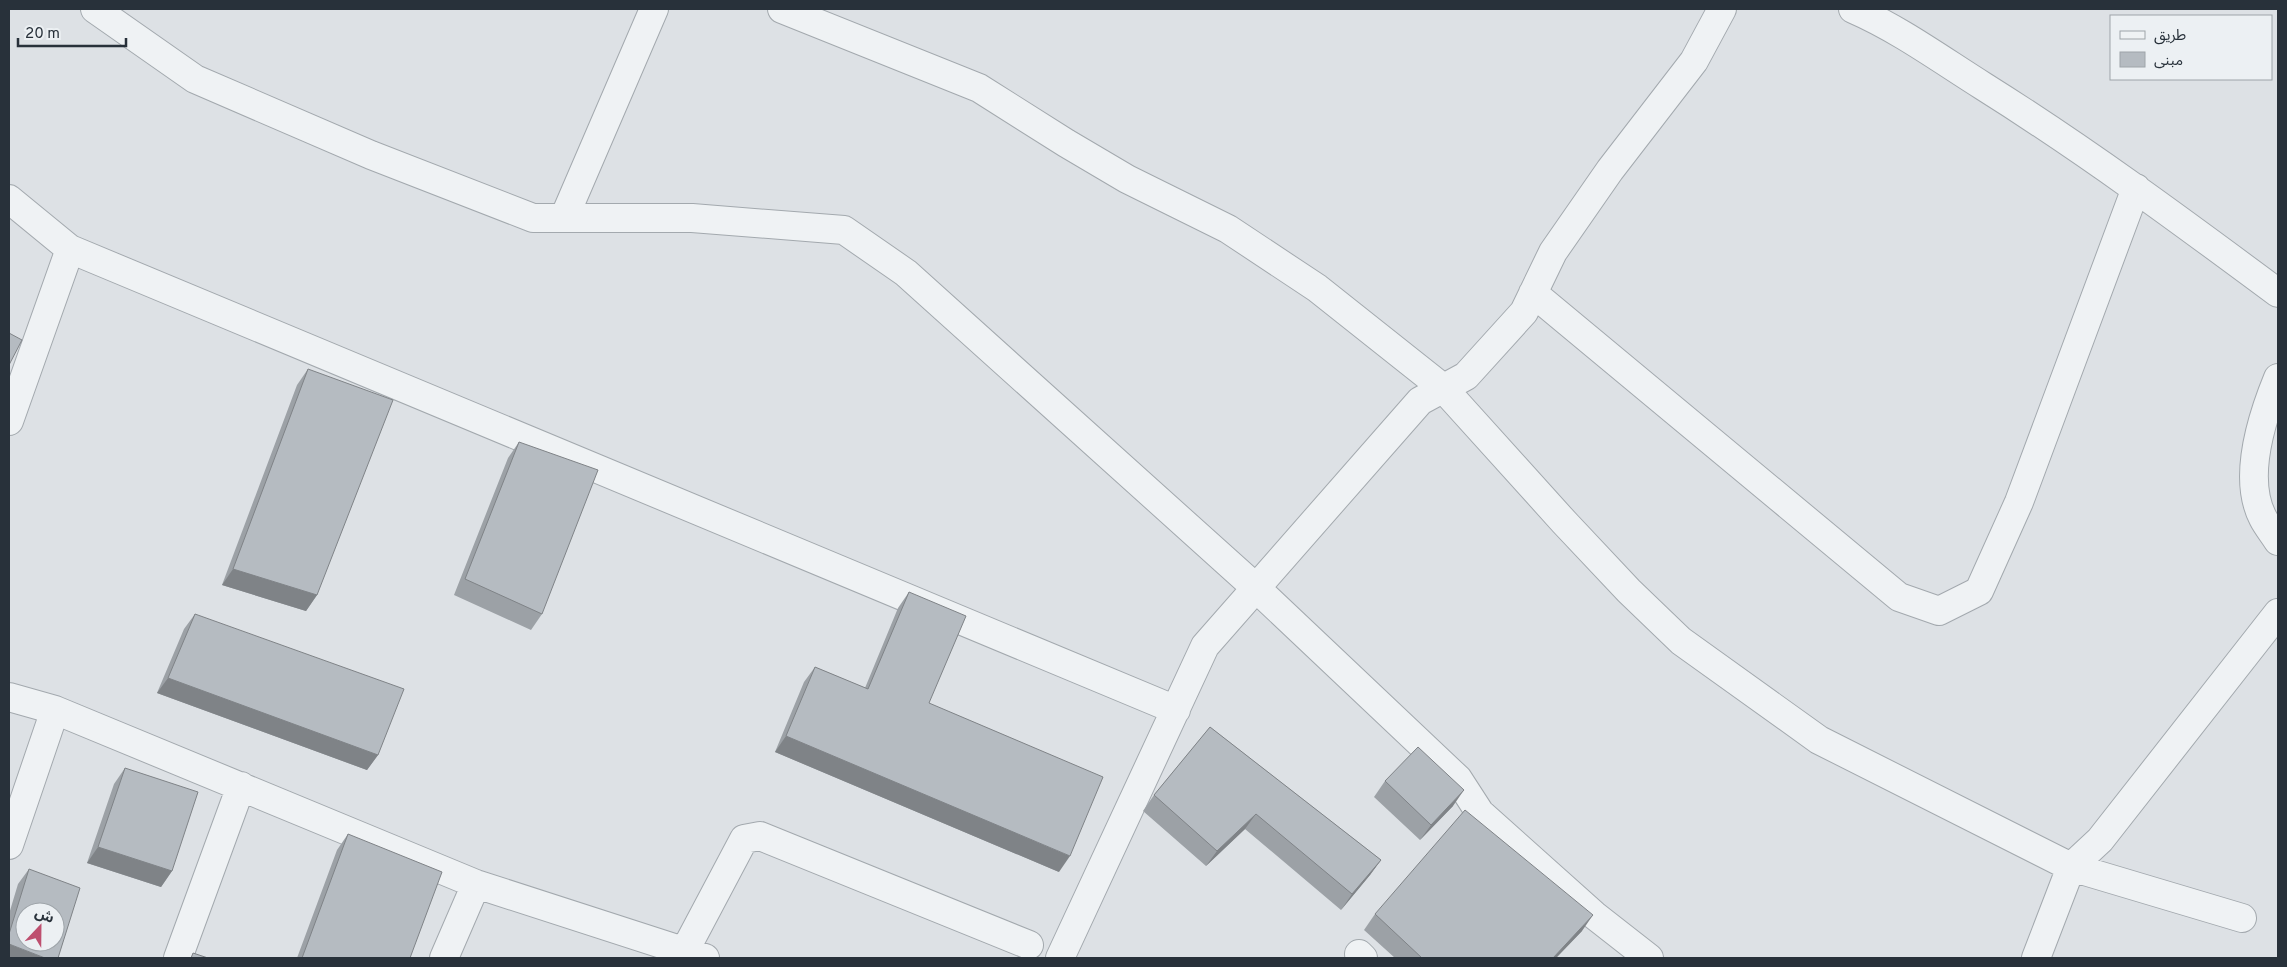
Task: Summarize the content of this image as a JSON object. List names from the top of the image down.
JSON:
{
  "legend": ["طريق", "مبنى"],
  "scale_bar": "20 m",
  "north": "top"
}
